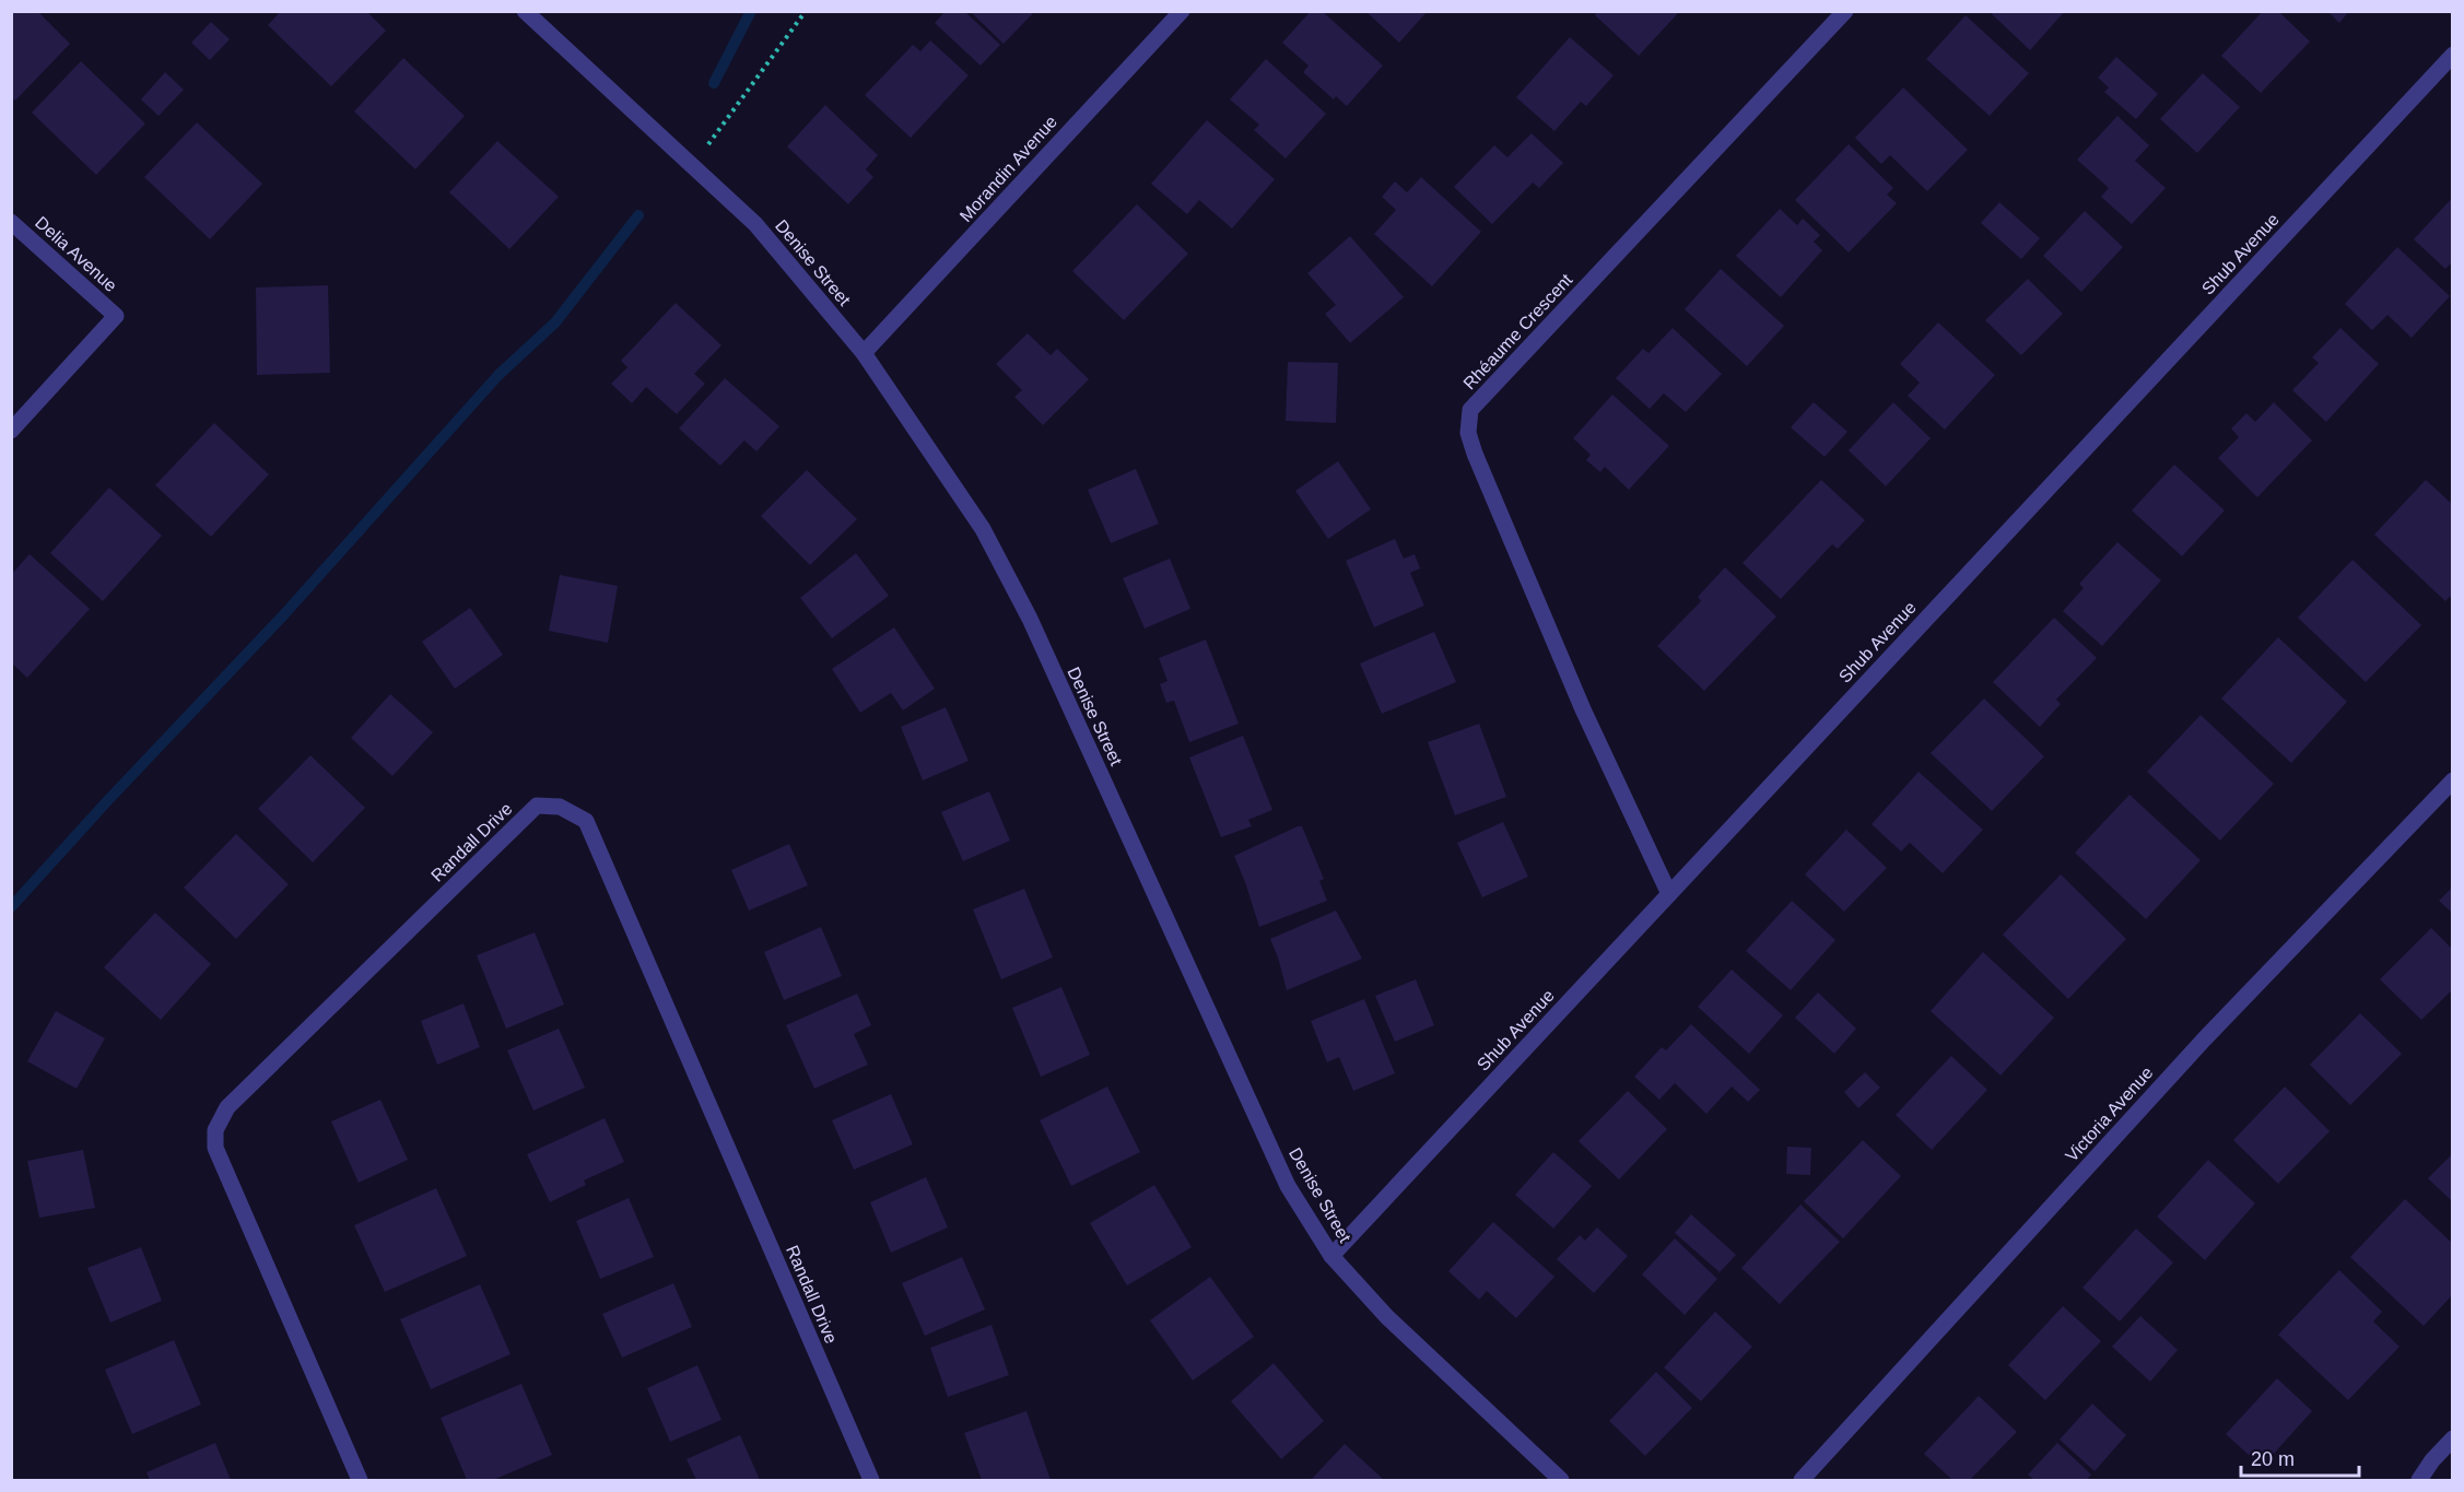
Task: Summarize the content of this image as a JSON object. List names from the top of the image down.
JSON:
{
  "streets": {
    "street": [
      "Morandin Avenue",
      "Delia Avenue",
      "Shub Avenue",
      "Denise Street",
      "Rhéaume Crescent",
      "Randall Drive",
      "Victoria Avenue"
    ]
  },
  "crossings": [
    ["Morandin Avenue", "Denise Street"],
    ["Shub Avenue", "Denise Street"],
    ["Shub Avenue", "Rhéaume Crescent"]
  ],
  "scale_bar": "20 m"
}
